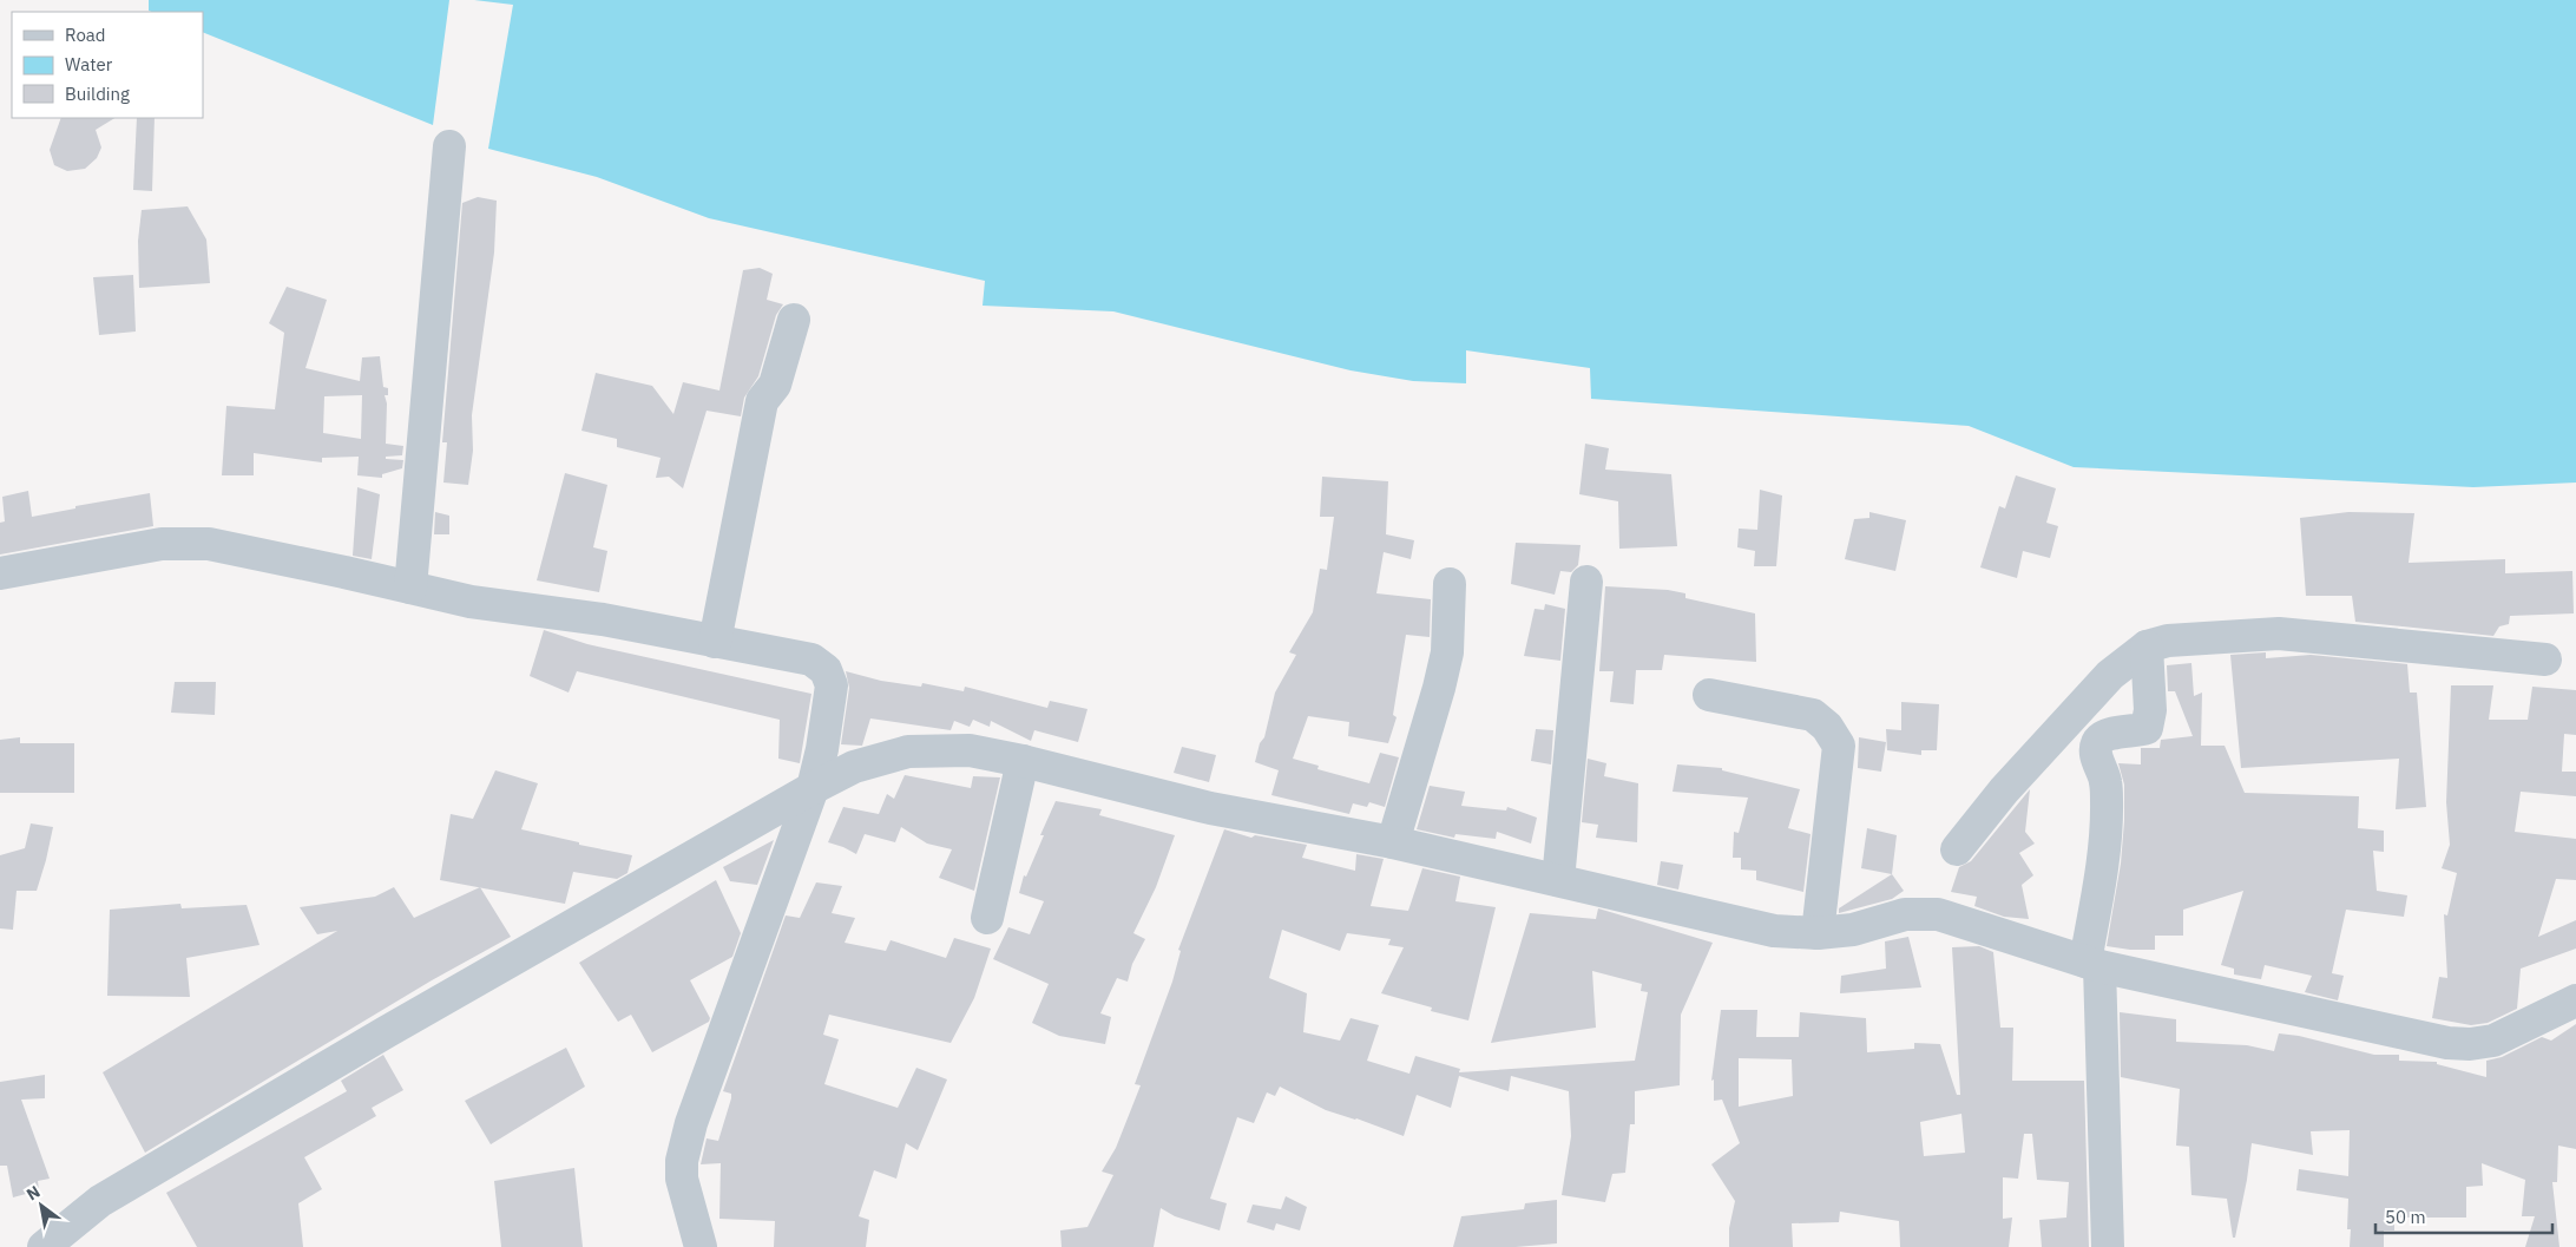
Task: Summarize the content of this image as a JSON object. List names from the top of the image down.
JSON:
{
  "legend": ["Road", "Water", "Building"],
  "scale_bar": "50 m",
  "north": "top left"
}
